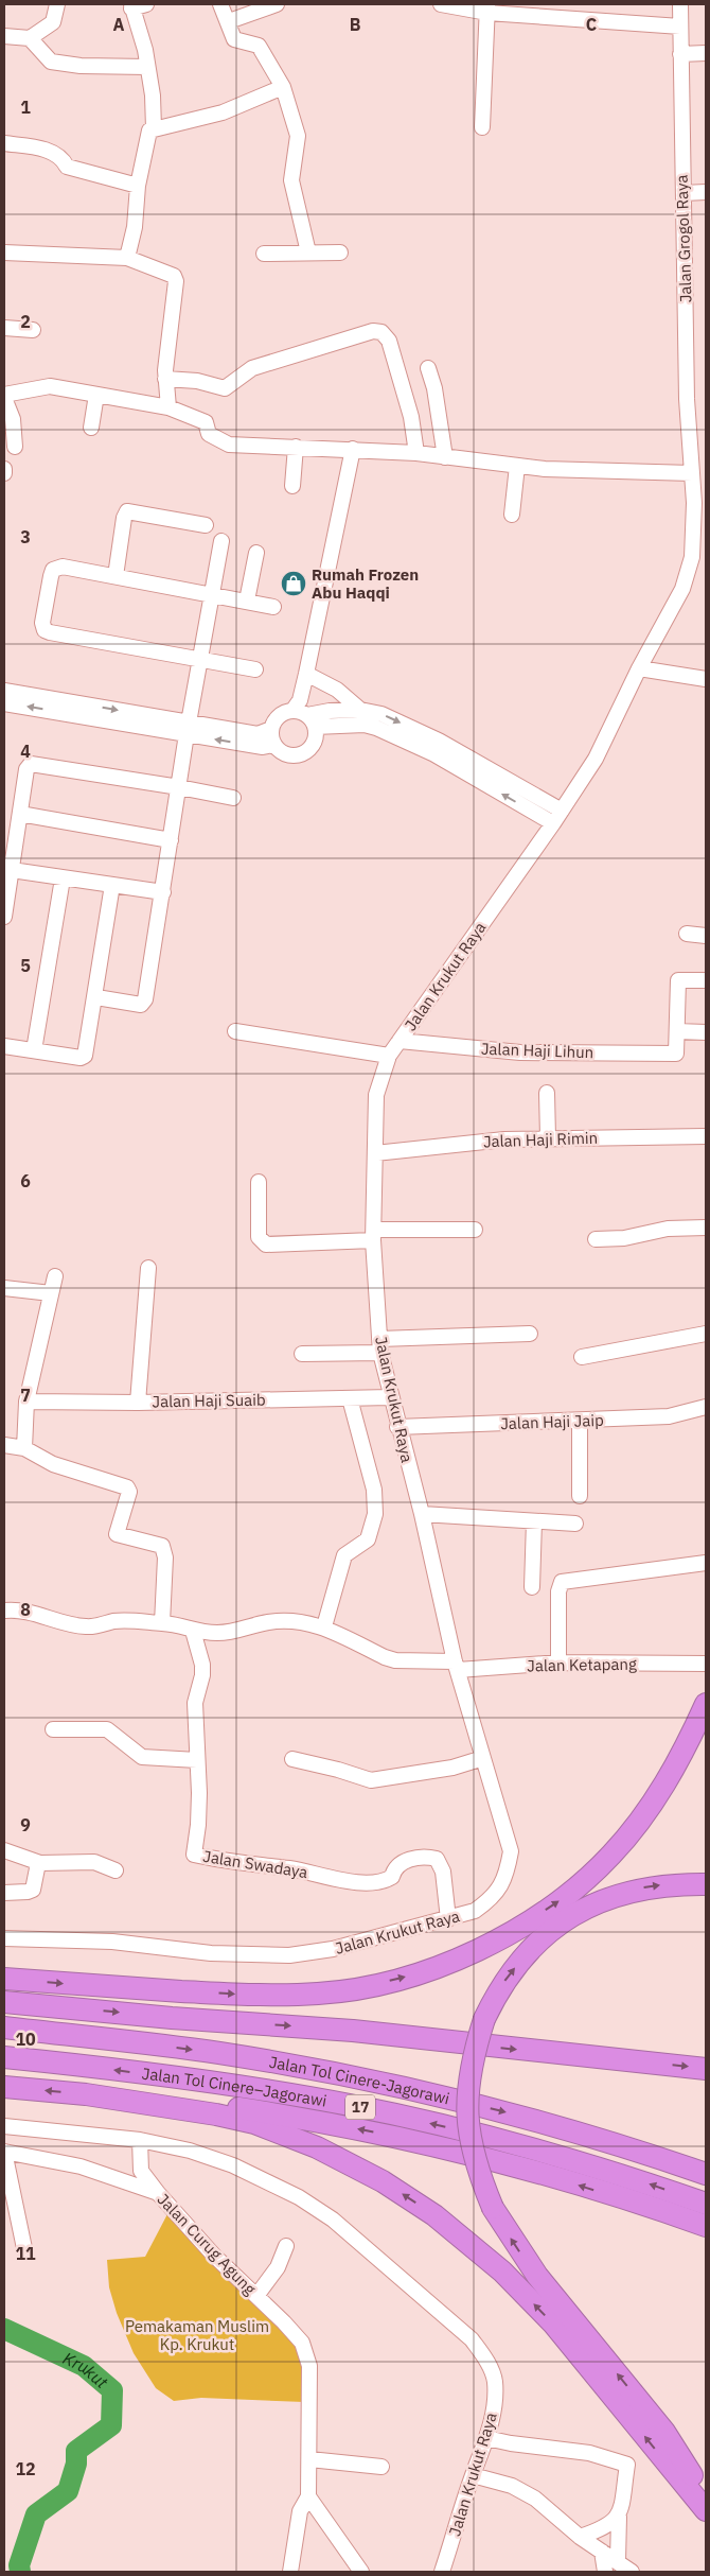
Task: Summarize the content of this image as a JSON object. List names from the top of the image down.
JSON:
{
  "streets": {
    "highway": ["Jalan Tol Cinere-Jagorawi", "Jalan Tol Cinere–Jagorawi", "17"],
    "street": [
      "Jalan Grogol Raya",
      "Jalan Krukut Raya",
      "Jalan Haji Lihun",
      "Jalan Haji Rimin",
      "Jalan Haji Suaib",
      "Jalan Haji Jaip",
      "Jalan Ketapang",
      "Jalan Swadaya",
      "Jalan Curug Agung"
    ]
  },
  "crossings": [
    ["Jalan Grogol Raya", "Jalan Krukut Raya"],
    ["Jalan Krukut Raya", "Jalan Haji Lihun"],
    ["Jalan Krukut Raya", "Jalan Haji Rimin"],
    ["Jalan Krukut Raya", "Jalan Haji Suaib"],
    ["Jalan Krukut Raya", "Jalan Haji Jaip"],
    ["Jalan Krukut Raya", "Jalan Ketapang"],
    ["Jalan Krukut Raya", "Jalan Swadaya"],
    ["Jalan Krukut Raya", "Jalan Curug Agung"],
    ["Jalan Ketapang", "Jalan Swadaya"]
  ],
  "water": ["Krukut"],
  "parks": ["Pemakaman Muslim Kp. Krukut"],
  "places": {
    "shop": ["Rumah Frozen Abu Haqqi"]
  },
  "grid": {
    "columns": ["A", "B", "C"],
    "rows": [
      "1",
      "2",
      "3",
      "4",
      "5",
      "6",
      "7",
      "8",
      "9",
      "10",
      "11",
      "12"
    ]
  }
}
